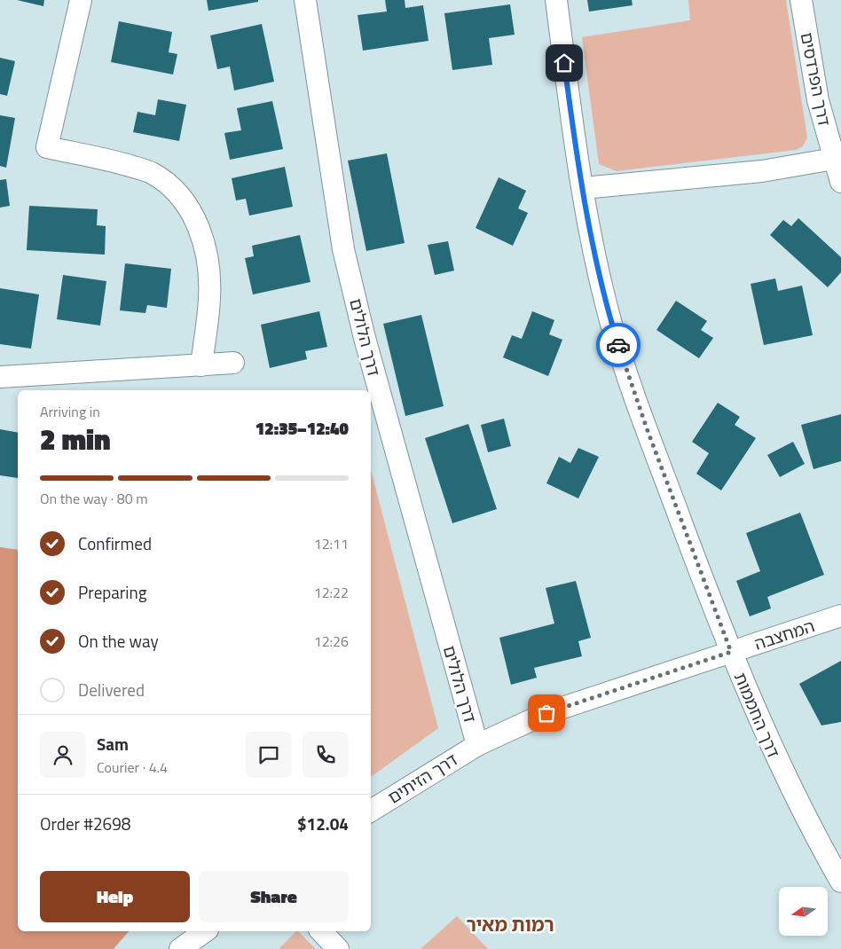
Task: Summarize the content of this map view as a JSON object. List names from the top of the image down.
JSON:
{
  "streets": {
    "street": [
      "דרך הפרדסים",
      "דרך הלולים",
      "המחצבה",
      "דרך החממות",
      "דרך הזיתים"
    ]
  },
  "crossings": [
    ["דרך הלולים", "המחצבה"],
    ["דרך הלולים", "דרך הזיתים"],
    ["המחצבה", "דרך החממות"],
    ["המחצבה", "דרך הזיתים"]
  ],
  "districts": ["רמות מאיר"],
  "north": "left",
  "page": {
    "heading": ["2 min", "Arriving in", "12:35–12:40"],
    "panel": [
      "Sam",
      "Courier · 4.4",
      "Order #2698",
      "$12.04"
    ],
    "bar": "On the way · 80 m",
    "list": [
      ["Confirmed", "12:11"],
      ["Preparing", "12:22"],
      ["On the way", "12:26"],
      "Delivered"
    ],
    "buttons": ["Help", "Share"]
  }
}
